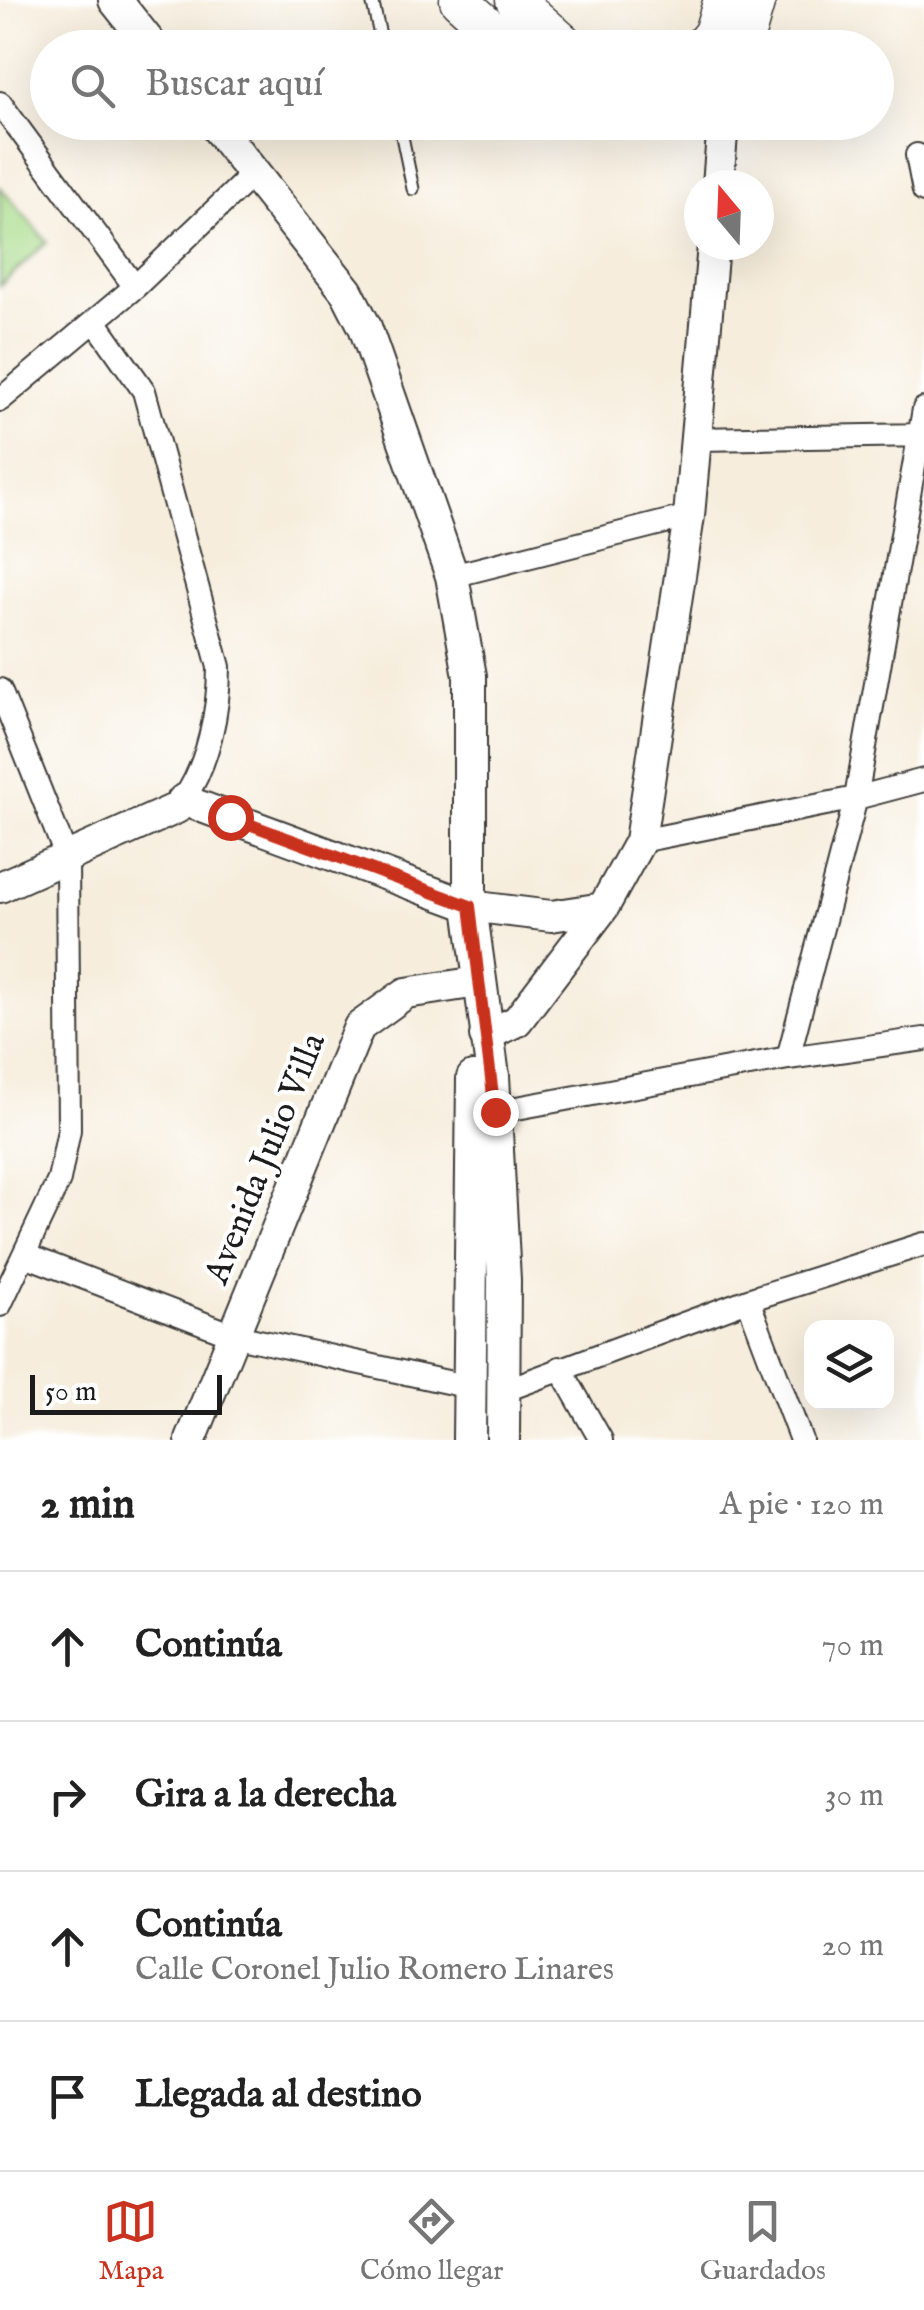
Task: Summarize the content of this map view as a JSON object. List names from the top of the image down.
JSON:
{
  "streets": {
    "street": ["Avenida Julio Villa"]
  },
  "scale_bar": "50 m",
  "north": "top",
  "page": {
    "search": "Buscar aquí",
    "scale": "50 m",
    "heading": ["2 min", "A pie · 120 m"],
    "list": [
      ["Continúa", "70 m"],
      ["Gira a la derecha", "30 m"],
      ["Continúa", "Calle Coronel Julio Romero Linares", "20 m"],
      "Llegada al destino"
    ],
    "nav": ["Mapa", "Cómo llegar", "Guardados"]
  }
}
